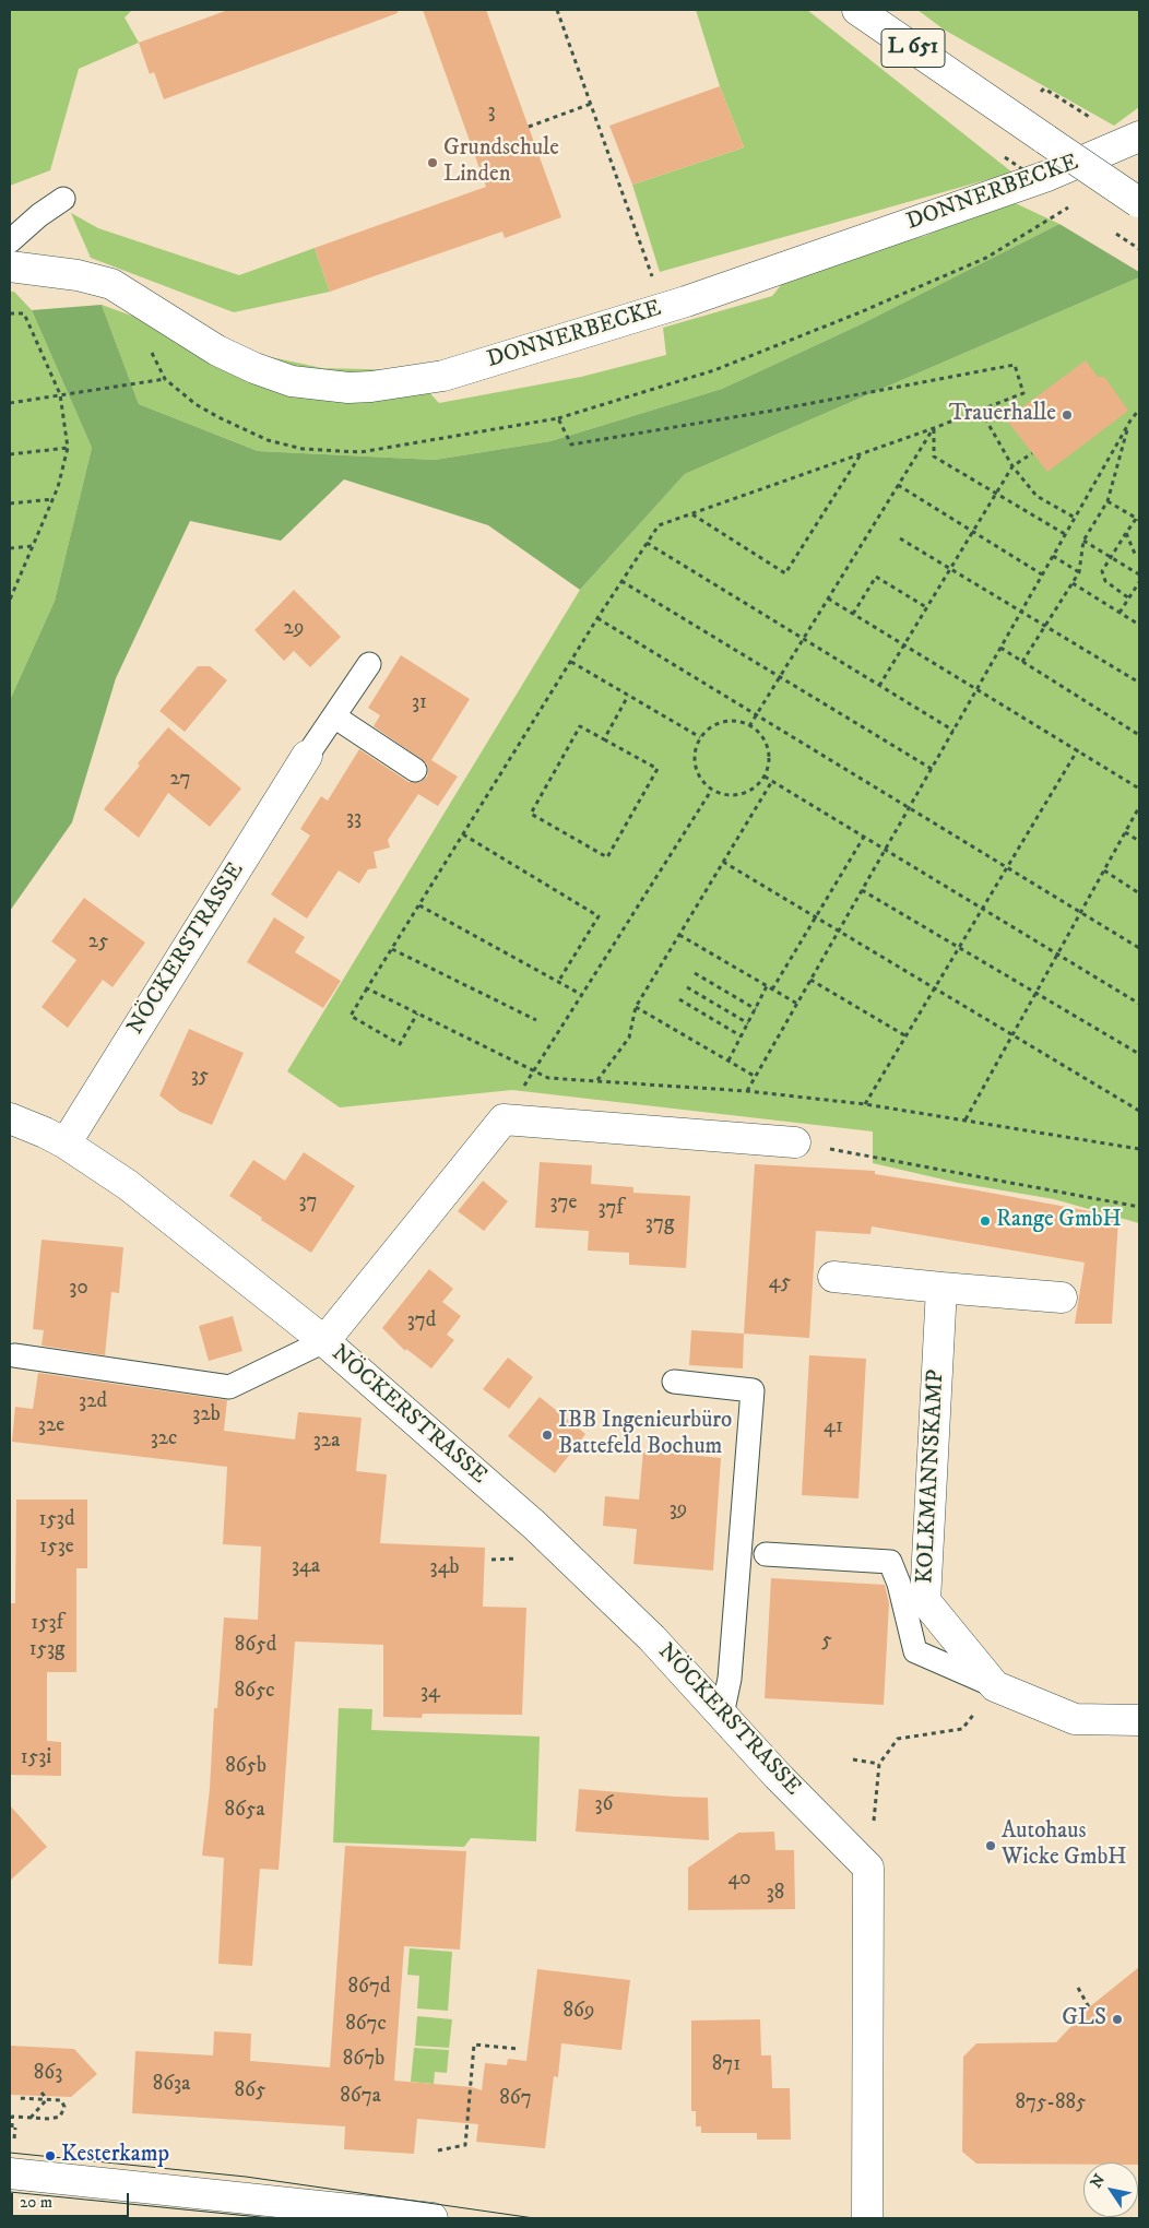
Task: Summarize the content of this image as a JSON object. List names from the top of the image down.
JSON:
{
  "streets": {
    "street": [
      "L 651",
      "DONNERBECKE",
      "NÖCKERSTRASSE",
      "KOLKMANNSKAMP"
    ]
  },
  "places": [
    "Grundschule Linden",
    "Trauerhalle",
    "Range GmbH",
    "IBB Ingenieurbüro Battefeld Bochum",
    "Autohaus Wicke GmbH",
    "GLS",
    "Kesterkamp"
  ],
  "house_numbers": [
    "3",
    "29",
    "31",
    "27",
    "33",
    "25",
    "35",
    "37",
    "37e",
    "37f",
    "37g",
    "45",
    "30",
    "37d",
    "32d",
    "32b",
    "32e",
    "41",
    "32c",
    "32a",
    "39",
    "153d",
    "153e",
    "34a",
    "34b",
    "153f",
    "5",
    "865d",
    "153g",
    "865c",
    "34",
    "153i",
    "865b",
    "36",
    "865a",
    "40",
    "38",
    "867d",
    "869",
    "867c",
    "867b",
    "871",
    "863",
    "863a",
    "865",
    "867a",
    "867",
    "875-885"
  ],
  "scale_bar": "20 m",
  "north": "top left"
}
